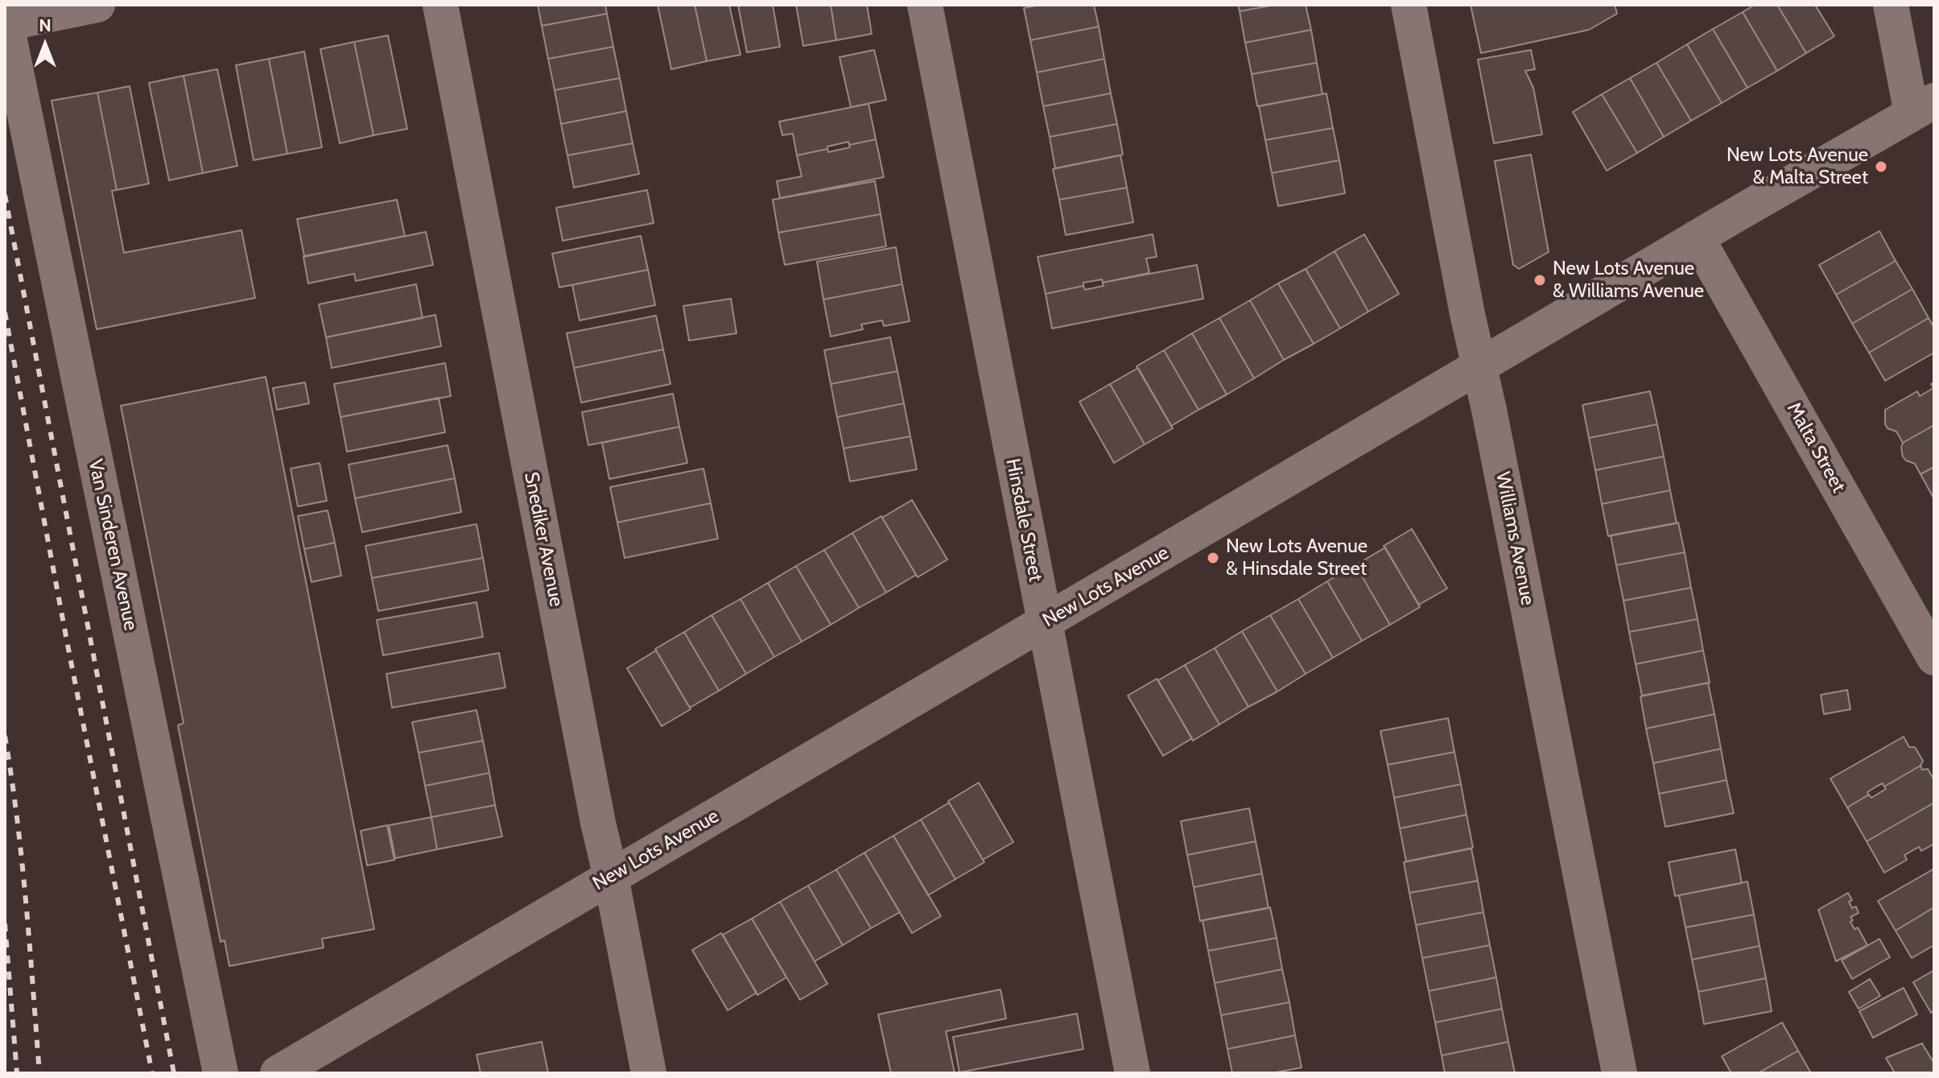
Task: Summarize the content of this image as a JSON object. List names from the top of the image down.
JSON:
{
  "streets": {
    "street": [
      "Malta Street",
      "Hinsdale Street",
      "Williams Avenue",
      "Snediker Avenue",
      "Van Sinderen Avenue",
      "New Lots Avenue"
    ]
  },
  "crossings": [
    ["Malta Street", "New Lots Avenue"],
    ["Hinsdale Street", "New Lots Avenue"],
    ["Williams Avenue", "New Lots Avenue"],
    ["Snediker Avenue", "New Lots Avenue"]
  ],
  "places": ["New Lots Avenue & Malta Street", "New Lots Avenue & Williams Avenue", "New Lots Avenue & Hinsdale Street"],
  "north": "top"
}
